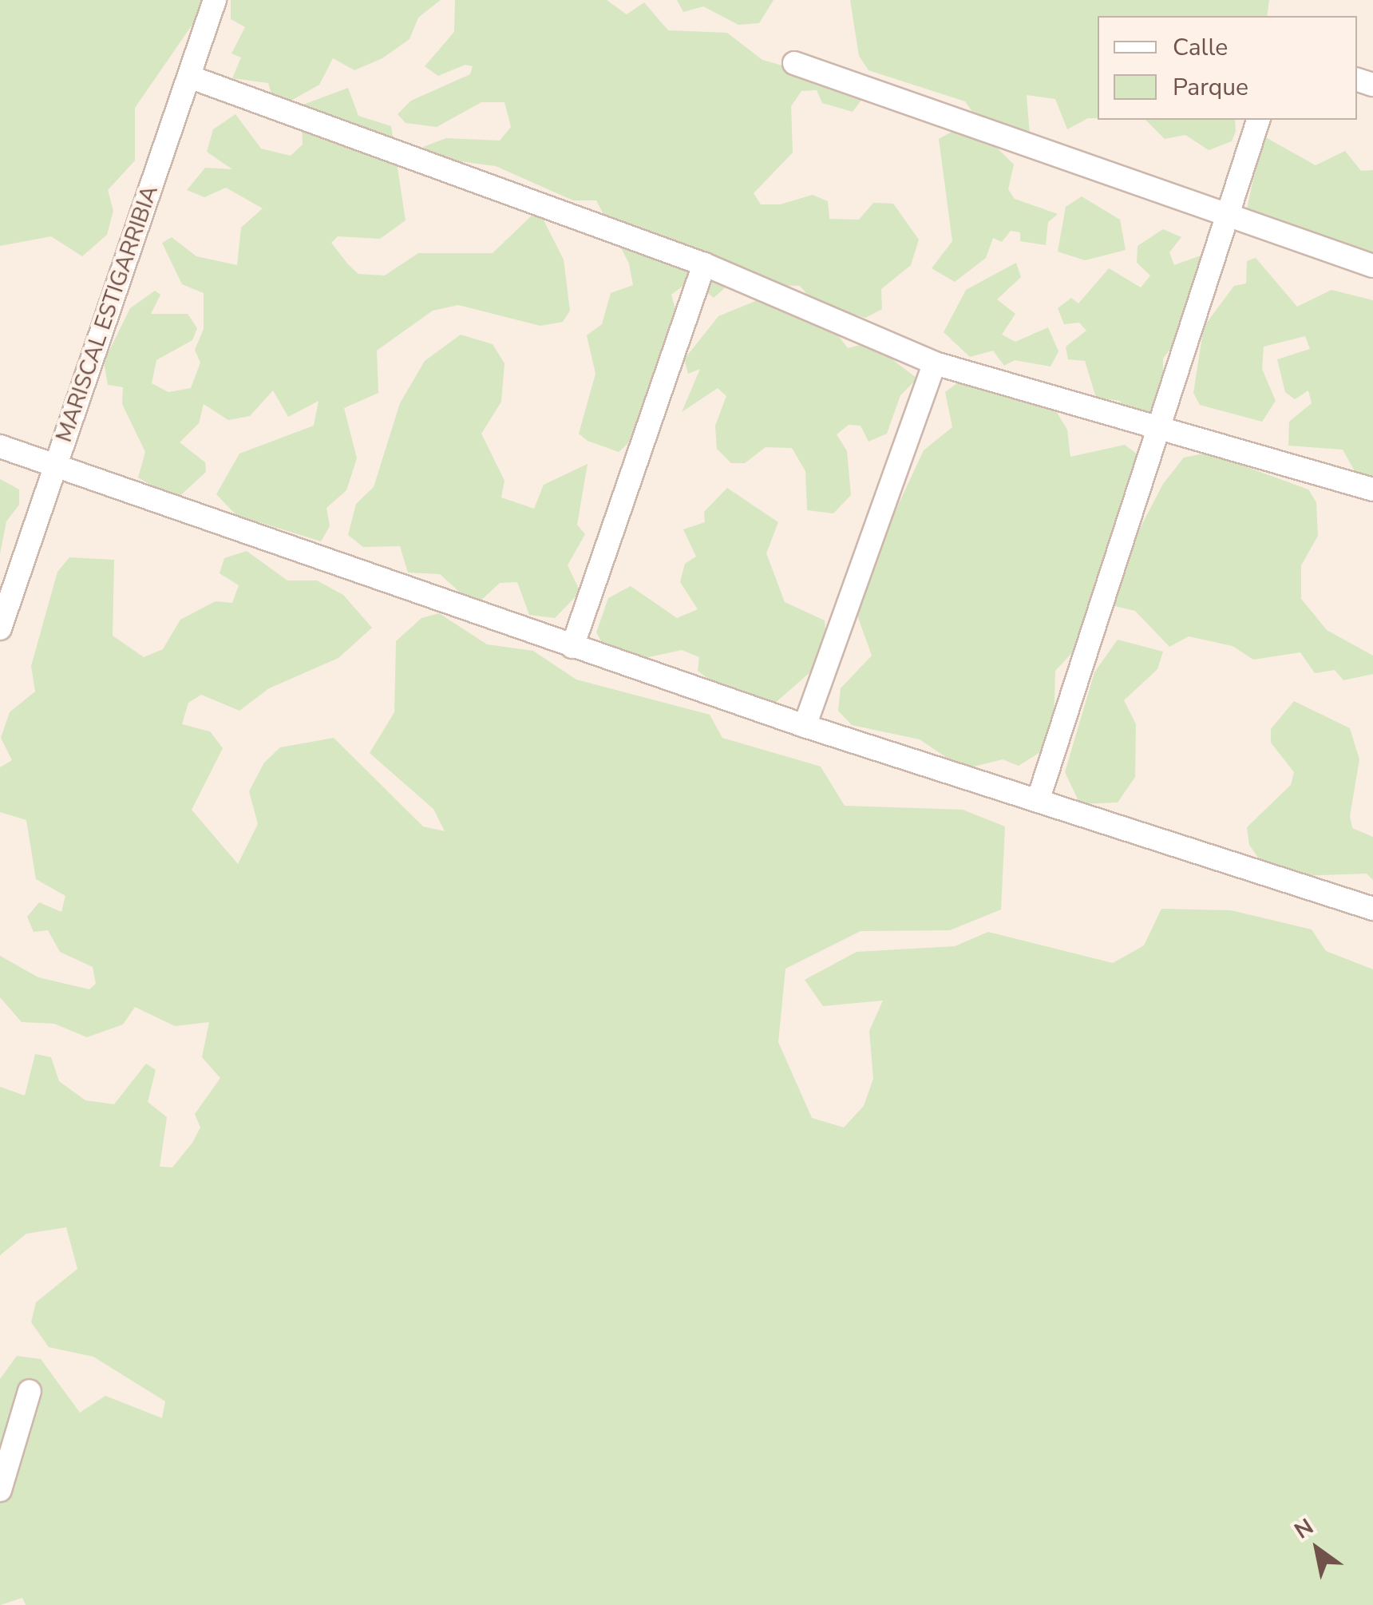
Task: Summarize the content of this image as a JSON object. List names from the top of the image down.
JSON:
{
  "streets": {
    "street": ["MARISCAL ESTIGARRIBIA"]
  },
  "legend": ["Calle", "Parque"],
  "north": "top left"
}
